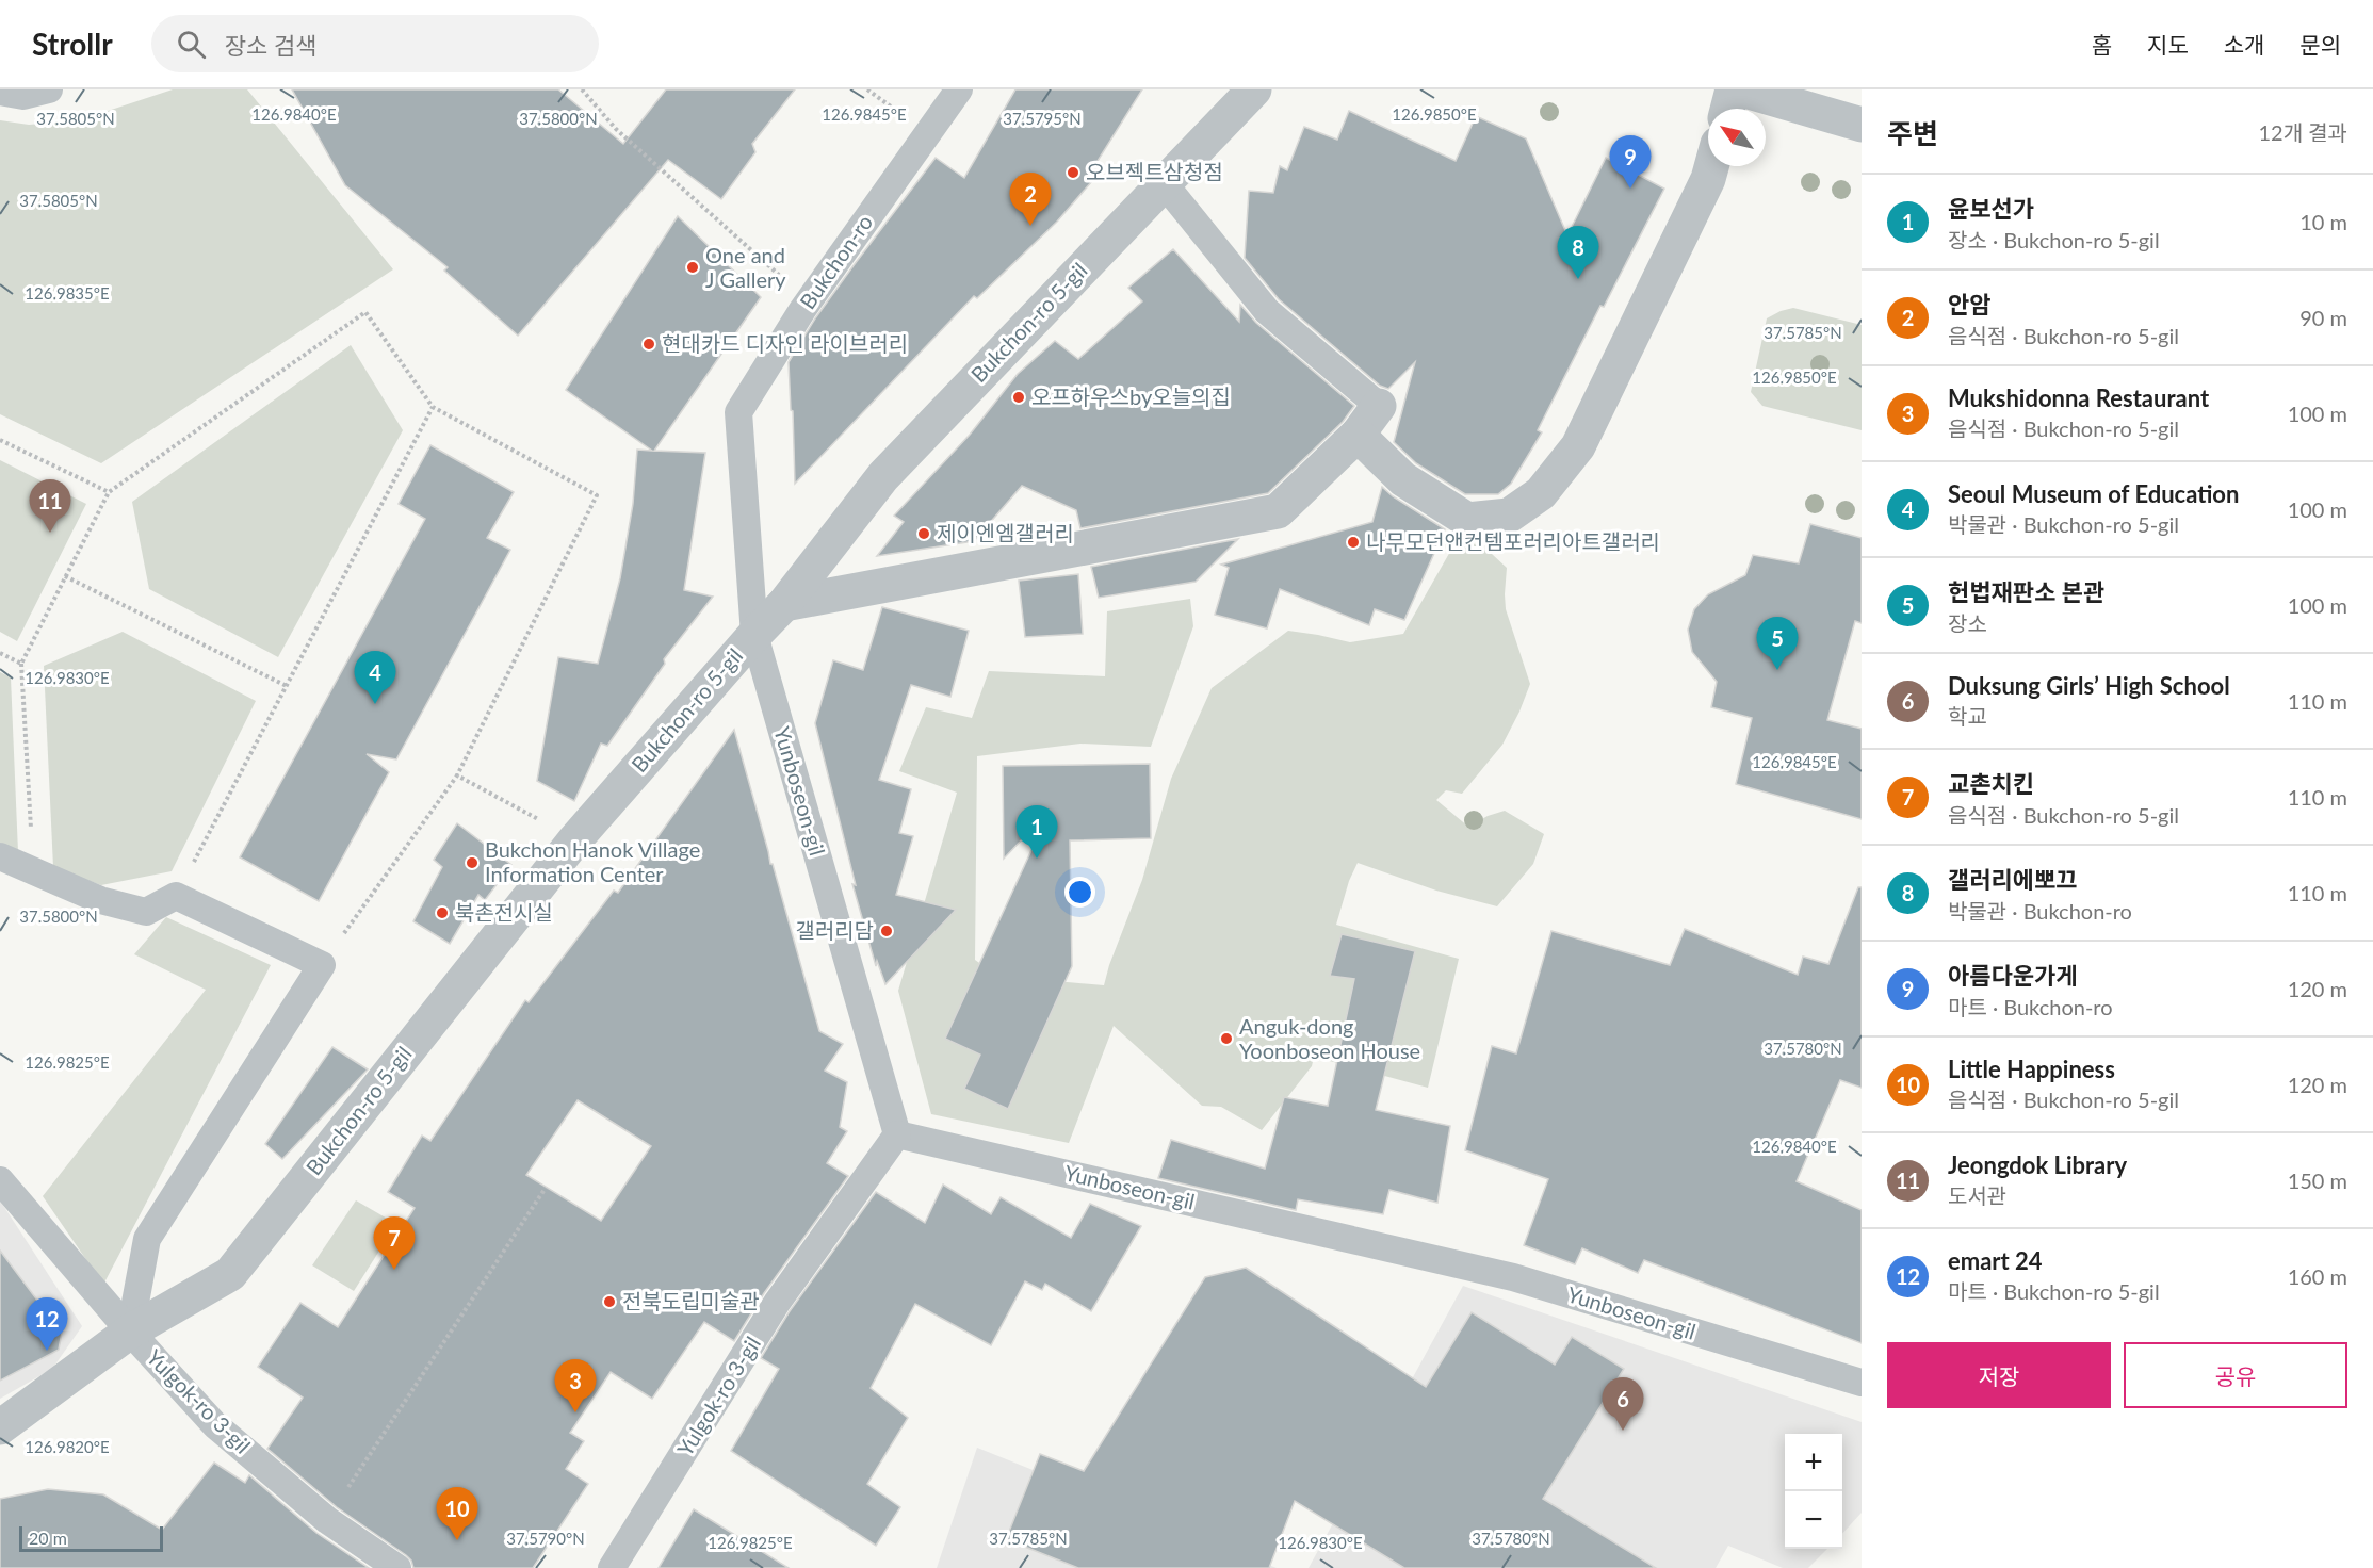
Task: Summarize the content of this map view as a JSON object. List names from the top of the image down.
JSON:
{
  "streets": {
    "street": ["Bukchon-ro 5-gil"],
    "lane": ["Bukchon-ro", "Yunboseon-gil", "Yulgok-ro 3-gil"]
  },
  "crossings": [
    ["Bukchon-ro", "Bukchon-ro 5-gil"],
    ["Bukchon-ro", "Yunboseon-gil"],
    ["Bukchon-ro 5-gil", "Yunboseon-gil"],
    ["Bukchon-ro 5-gil", "Yulgok-ro 3-gil"],
    ["Yunboseon-gil", "Yulgok-ro 3-gil"]
  ],
  "places": [
    "오브젝트삼청점",
    "One and J Gallery",
    "현대카드 디자인 라이브러리",
    "오프하우스by오늘의집",
    "제이엔엠갤러리",
    "나무모던앤컨템포러리아트갤러리",
    "Bukchon Hanok Village Information Center",
    "북촌전시실",
    "갤러리담",
    "Anguk-dong Yoonboseon House",
    "전북도립미술관"
  ],
  "scale_bar": "20 m",
  "north": "top left",
  "page": {
    "header": "Strollr",
    "search": "장소 검색",
    "nav": [
      "홈",
      "지도",
      "소개",
      "문의"
    ],
    "heading": ["주변", "12개 결과"],
    "pins": [
      "9",
      "2",
      "8",
      "11",
      "5",
      "4",
      "1",
      "7",
      "12",
      "3",
      "6",
      "10"
    ],
    "list": [
      {
        "mark": "1",
        "name": "윤보선가",
        "note": "장소 · Bukchon-ro 5-gil",
        "value": "10 m"
      },
      {
        "mark": "2",
        "name": "안암",
        "note": "음식점 · Bukchon-ro 5-gil",
        "value": "90 m"
      },
      {
        "mark": "3",
        "name": "Mukshidonna Restaurant",
        "note": "음식점 · Bukchon-ro 5-gil",
        "value": "100 m"
      },
      {
        "mark": "4",
        "name": "Seoul Museum of Education",
        "note": "박물관 · Bukchon-ro 5-gil",
        "value": "100 m"
      },
      {
        "mark": "5",
        "name": "헌법재판소 본관",
        "note": "장소",
        "value": "100 m"
      },
      {
        "mark": "6",
        "name": "Duksung Girls’ High School",
        "note": "학교",
        "value": "110 m"
      },
      {
        "mark": "7",
        "name": "교촌치킨",
        "note": "음식점 · Bukchon-ro 5-gil",
        "value": "110 m"
      },
      {
        "mark": "8",
        "name": "갤러리에뽀끄",
        "note": "박물관 · Bukchon-ro",
        "value": "110 m"
      },
      {
        "mark": "9",
        "name": "아름다운가게",
        "note": "마트 · Bukchon-ro",
        "value": "120 m"
      },
      {
        "mark": "10",
        "name": "Little Happiness",
        "note": "음식점 · Bukchon-ro 5-gil",
        "value": "120 m"
      },
      {
        "mark": "11",
        "name": "Jeongdok Library",
        "note": "도서관",
        "value": "150 m"
      },
      {
        "mark": "12",
        "name": "emart 24",
        "note": "마트 · Bukchon-ro 5-gil",
        "value": "160 m"
      }
    ],
    "buttons": ["저장", "공유"],
    "map_buttons": ["+", "−"],
    "scale": "20 m"
  },
  "coordinates": [
    "126.9840°E",
    "126.9845°E",
    "126.9850°E",
    "37.5805°N",
    "37.5800°N",
    "37.5795°N",
    "126.9835°E",
    "37.5785°N",
    "126.9830°E",
    "37.5780°N",
    "126.9825°E",
    "126.9820°E",
    "37.5790°N"
  ]
}
